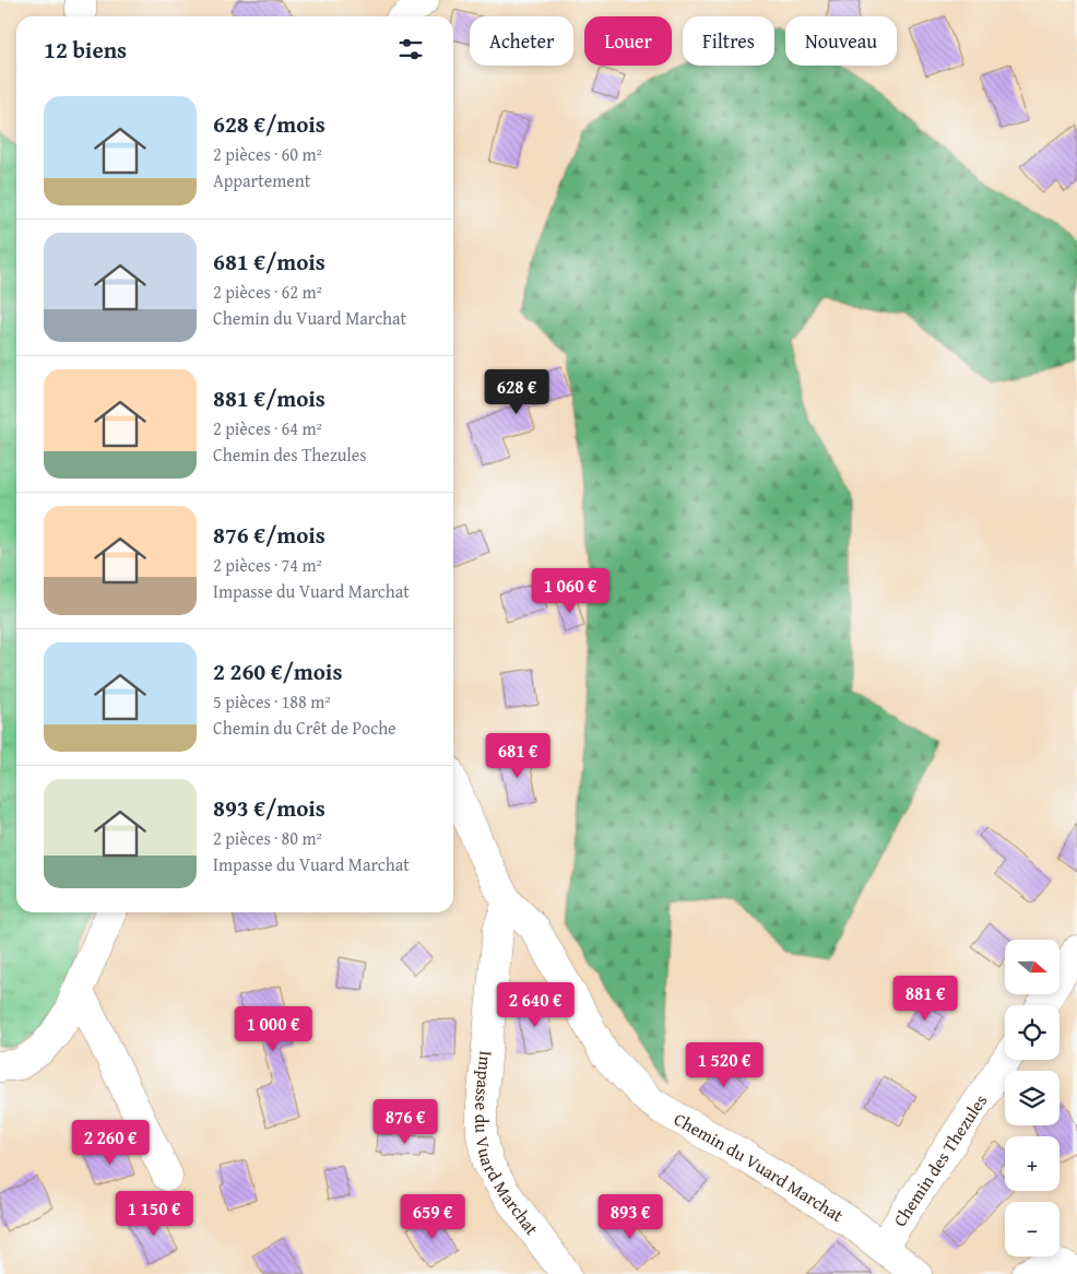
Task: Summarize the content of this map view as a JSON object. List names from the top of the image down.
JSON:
{
  "streets": {
    "street": ["Impasse du Vuard Marchat", "Chemin des Thezules", "Chemin du Vuard Marchat"]
  },
  "crossings": [
    ["Impasse du Vuard Marchat", "Chemin du Vuard Marchat"],
    ["Chemin des Thezules", "Chemin du Vuard Marchat"]
  ],
  "north": "right",
  "page": {
    "chip": [
      "Acheter",
      "Louer",
      "Filtres",
      "Nouveau"
    ],
    "heading": "12 biens",
    "list": [
      {
        "name": "628 €/mois",
        "note": "2 pièces · 60 m² · Appartement"
      },
      {
        "name": "681 €/mois",
        "note": "2 pièces · 62 m² · Chemin du Vuard Marchat"
      },
      {
        "name": "881 €/mois",
        "note": "2 pièces · 64 m² · Chemin des Thezules"
      },
      {
        "name": "876 €/mois",
        "note": "2 pièces · 74 m² · Impasse du Vuard Marchat"
      },
      {
        "name": "2 260 €/mois",
        "note": "5 pièces · 188 m² · Chemin du Crêt de Poche"
      },
      {
        "name": "893 €/mois",
        "note": "2 pièces · 80 m² · Impasse du Vuard Marchat"
      }
    ],
    "price": [
      "628 €",
      "1 060 €",
      "681 €",
      "881 €",
      "2 640 €",
      "1 000 €",
      "1 520 €",
      "876 €",
      "2 260 €",
      "1 150 €",
      "659 €",
      "893 €"
    ],
    "map_buttons": ["+", "−"]
  }
}
